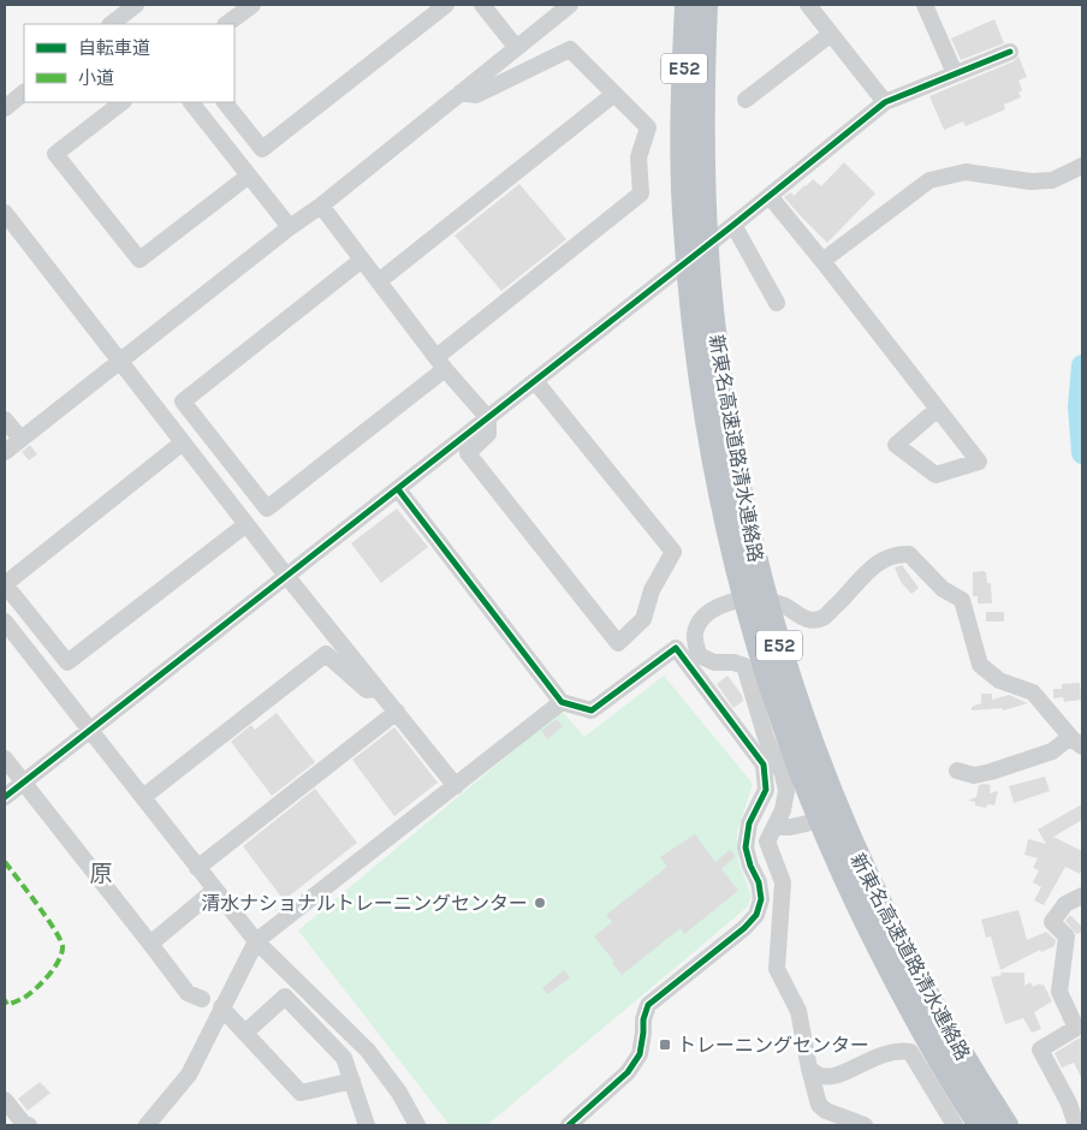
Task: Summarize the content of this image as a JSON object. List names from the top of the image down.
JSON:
{
  "streets": {
    "highway": ["E52", "新東名高速道路清水連絡路"]
  },
  "districts": ["原"],
  "places": {
    "other": ["清水ナショナルトレーニングセンター"],
    "transit": ["トレーニングセンター"]
  },
  "legend": ["自転車道", "小道"]
}
